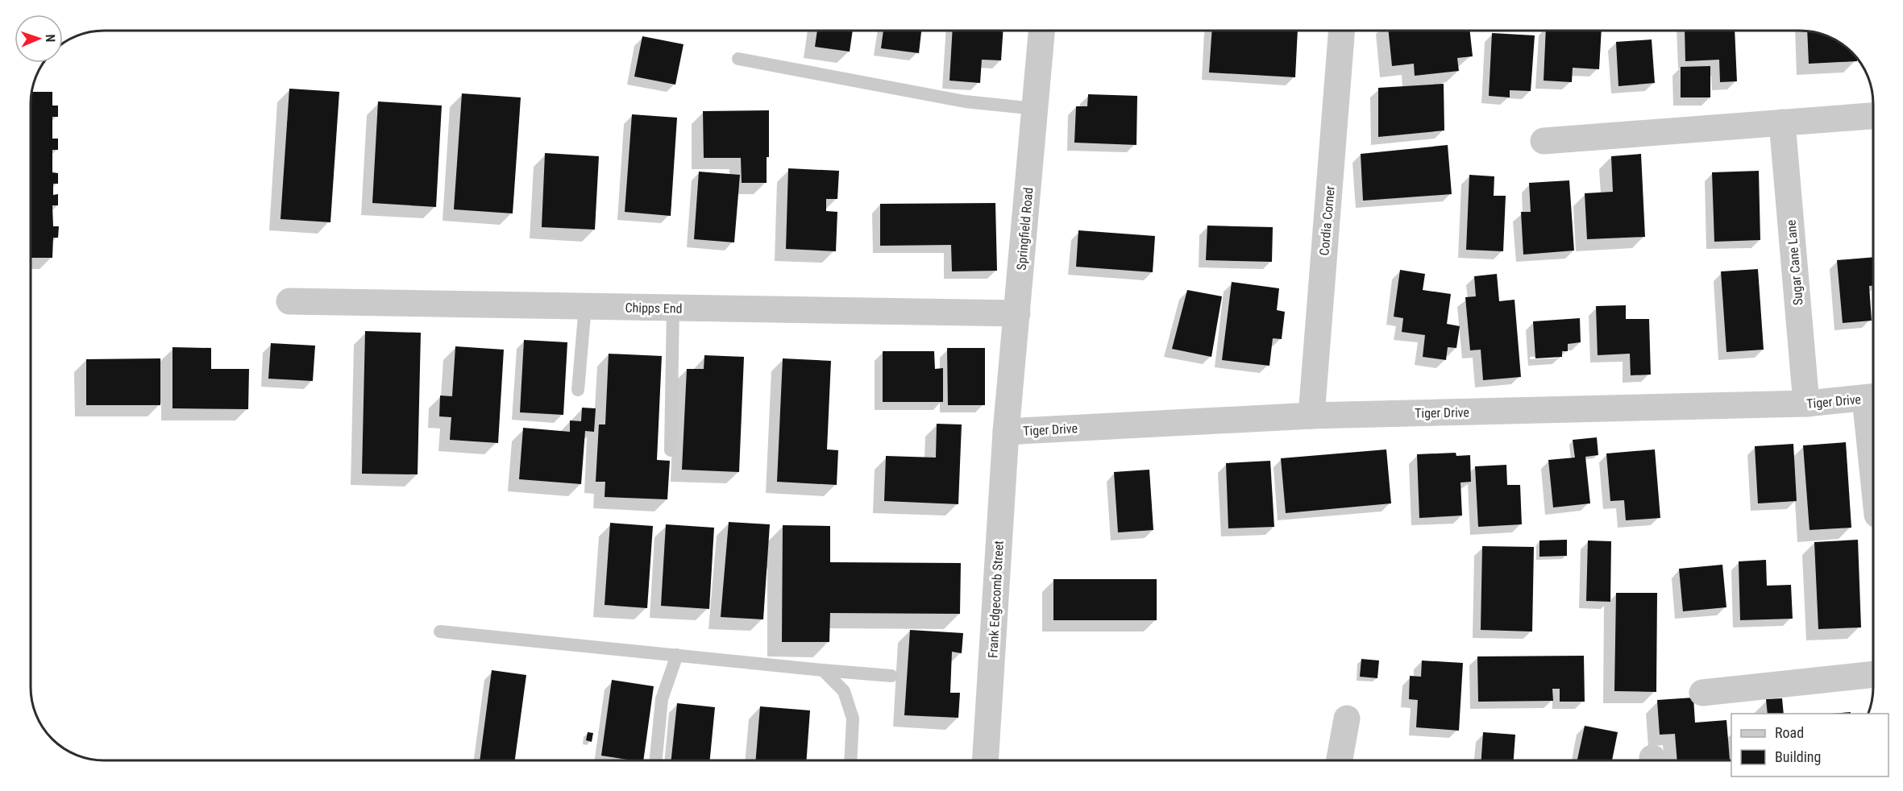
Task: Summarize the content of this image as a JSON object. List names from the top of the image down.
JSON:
{
  "streets": {
    "street": [
      "Cordia Corner",
      "Springfield Road",
      "Sugar Cane Lane",
      "Chipps End",
      "Tiger Drive",
      "Frank Edgecomb Street"
    ]
  },
  "crossings": [
    ["Cordia Corner", "Tiger Drive"],
    ["Springfield Road", "Chipps End"],
    ["Springfield Road", "Tiger Drive"],
    ["Springfield Road", "Frank Edgecomb Street"],
    ["Sugar Cane Lane", "Tiger Drive"],
    ["Tiger Drive", "Frank Edgecomb Street"]
  ],
  "legend": ["Road", "Building"],
  "north": "right"
}
